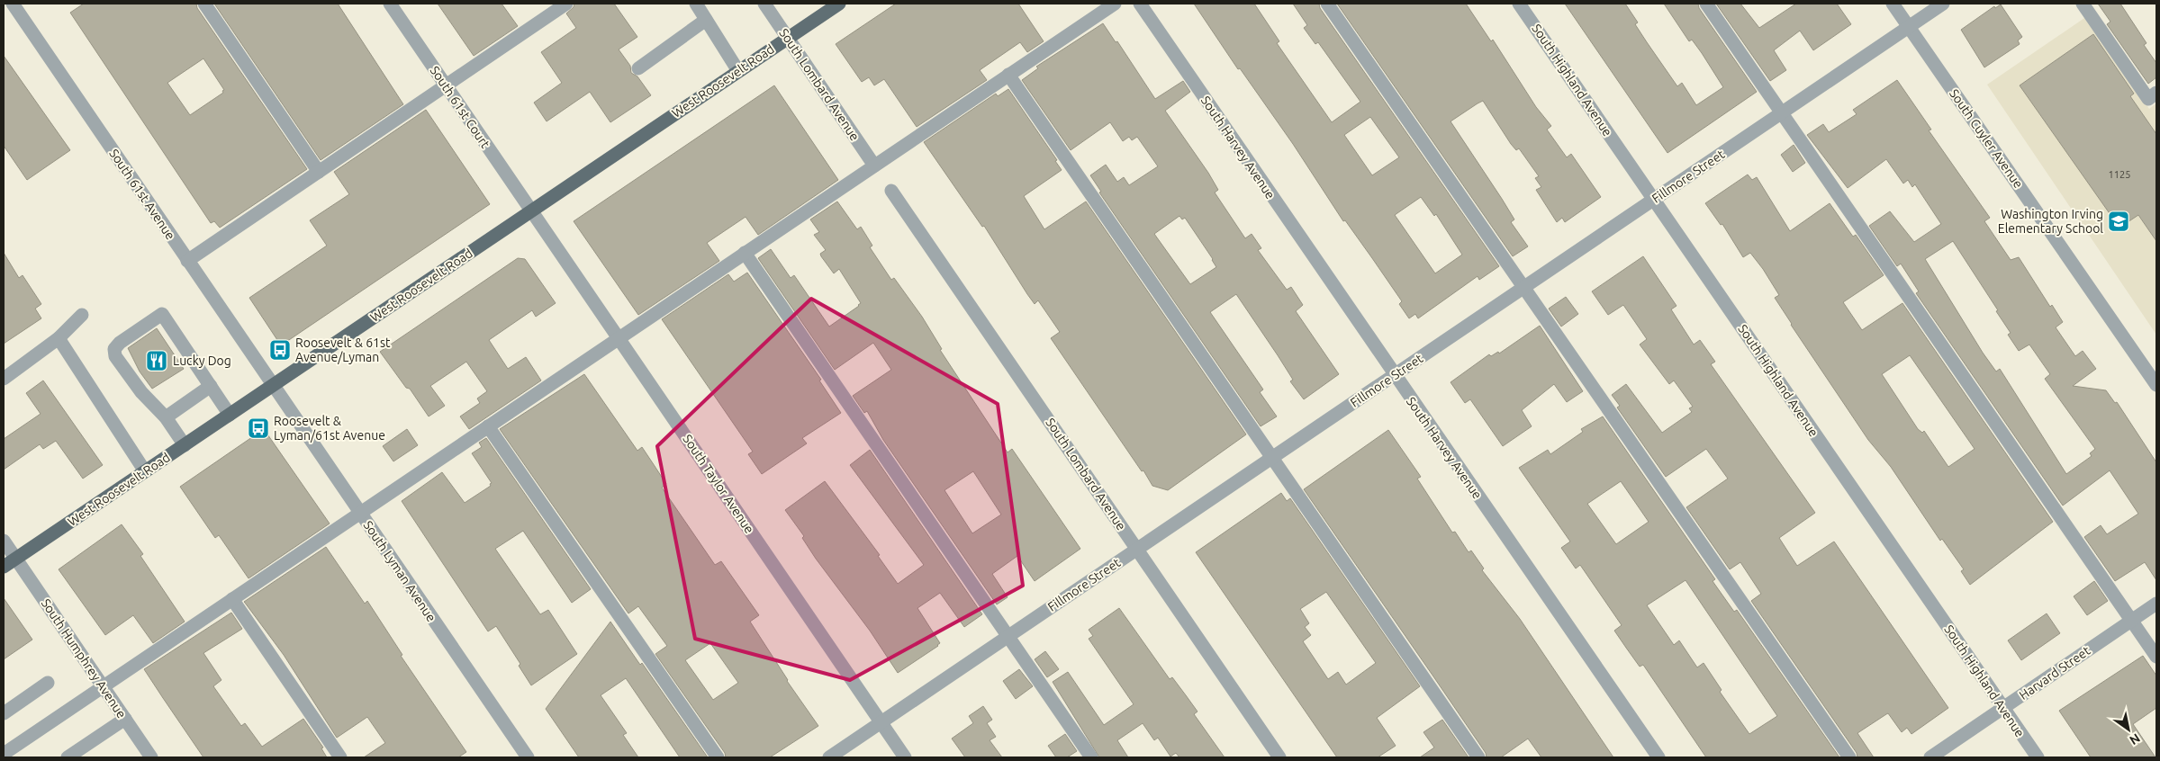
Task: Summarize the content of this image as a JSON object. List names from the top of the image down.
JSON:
{
  "streets": {
    "main road": ["West Roosevelt Road"],
    "street": [
      "South Highland Avenue",
      "South Lombard Avenue",
      "South 61st Court",
      "South Cuyler Avenue",
      "South Harvey Avenue",
      "Fillmore Street",
      "South 61st Avenue",
      "South Taylor Avenue",
      "South Lyman Avenue",
      "South Humphrey Avenue",
      "Harvard Street"
    ]
  },
  "crossings": [
    ["South Highland Avenue", "Fillmore Street"],
    ["South Highland Avenue", "Harvard Street"],
    ["West Roosevelt Road", "South Lombard Avenue"],
    ["West Roosevelt Road", "South 61st Court"],
    ["West Roosevelt Road", "South 61st Avenue"],
    ["West Roosevelt Road", "South Taylor Avenue"],
    ["West Roosevelt Road", "South Lyman Avenue"],
    ["West Roosevelt Road", "South Humphrey Avenue"],
    ["South Lombard Avenue", "Fillmore Street"],
    ["South 61st Court", "South Taylor Avenue"],
    ["South Cuyler Avenue", "Fillmore Street"],
    ["South Harvey Avenue", "Fillmore Street"],
    ["Fillmore Street", "South Taylor Avenue"],
    ["South 61st Avenue", "South Lyman Avenue"]
  ],
  "places": {
    "school or university": ["Washington Irving Elementary School"],
    "bus stop": ["Roosevelt & 61st Avenue/Lyman", "Roosevelt & Lyman/61st Avenue"],
    "restaurant": ["Lucky Dog"]
  },
  "house_numbers": ["1125"],
  "north": "bottom right"
}
